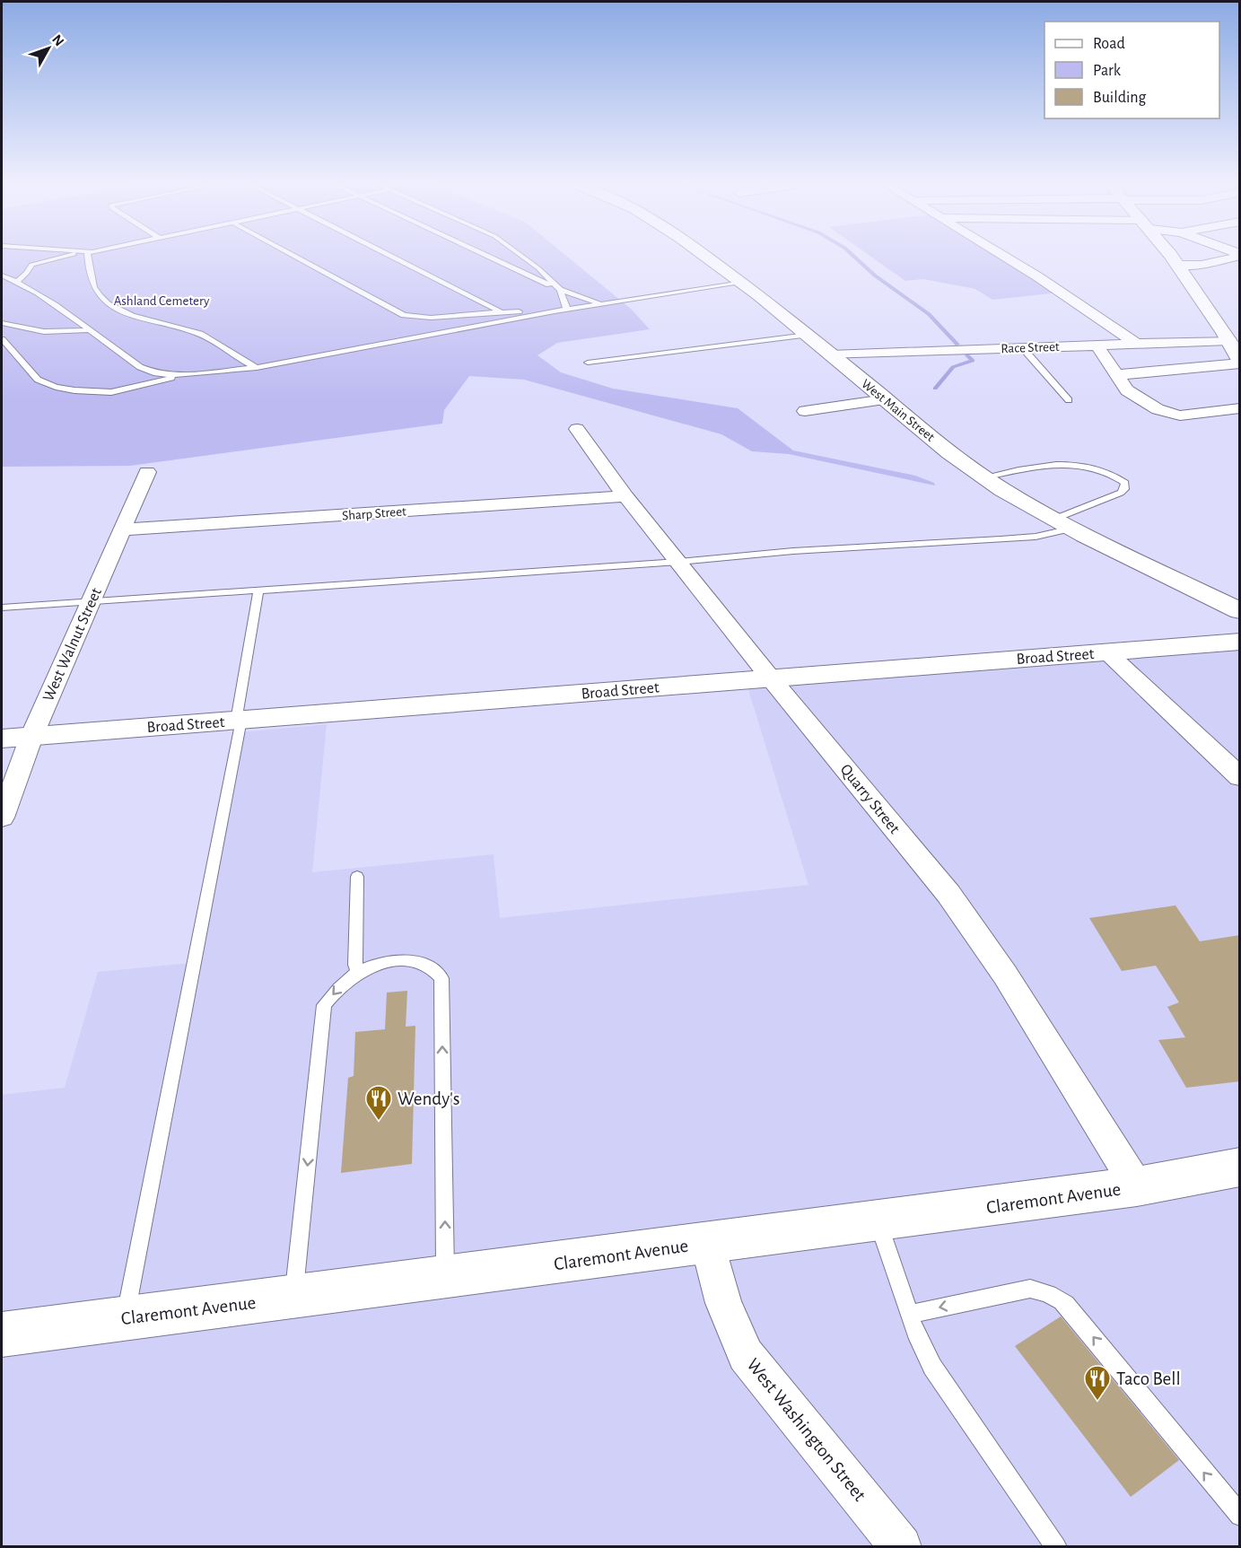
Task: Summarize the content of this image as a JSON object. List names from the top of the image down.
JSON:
{
  "streets": {
    "street": [
      "Race Street",
      "West Main Street",
      "Sharp Street",
      "West Walnut Street",
      "Broad Street",
      "Quarry Street",
      "Claremont Avenue",
      "West Washington Street"
    ]
  },
  "crossings": [
    ["Race Street", "West Main Street"],
    ["Sharp Street", "West Walnut Street"],
    ["Sharp Street", "Quarry Street"],
    ["West Walnut Street", "Broad Street"],
    ["Broad Street", "Quarry Street"],
    ["Quarry Street", "Claremont Avenue"],
    ["Claremont Avenue", "West Washington Street"]
  ],
  "parks": ["Ashland Cemetery"],
  "places": {
    "restaurant": ["Wendy's", "Taco Bell"]
  },
  "legend": ["Road", "Park", "Building"],
  "north": "top right"
}
